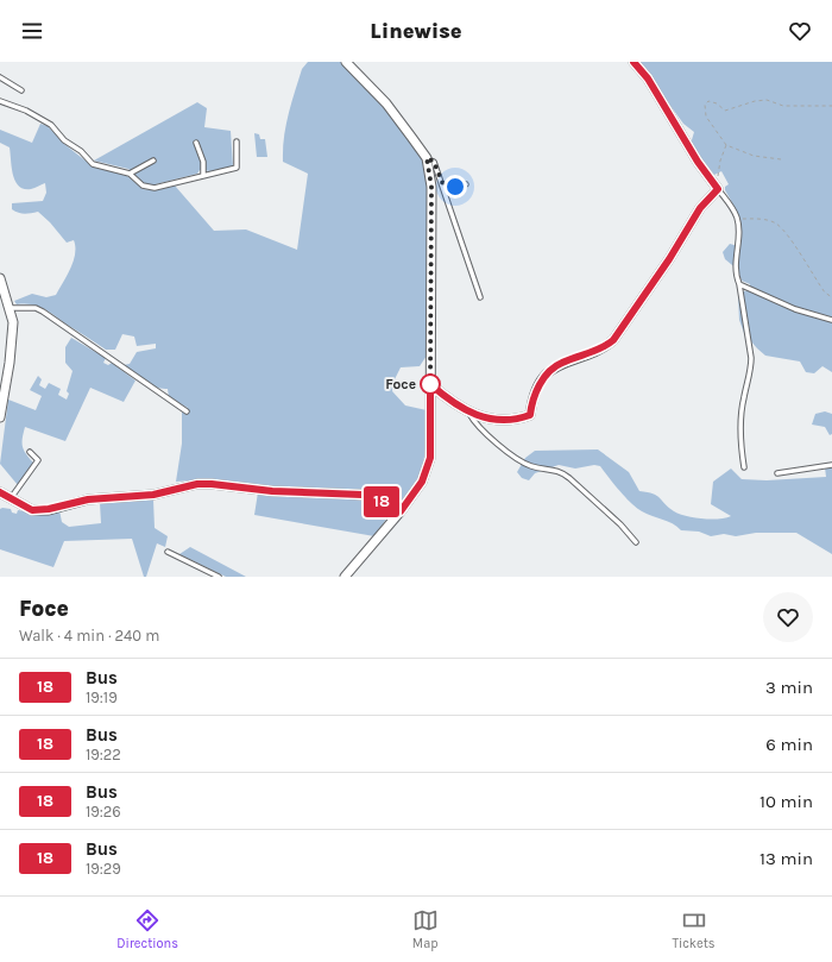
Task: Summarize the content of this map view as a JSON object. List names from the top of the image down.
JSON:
{
  "places": ["Foce"],
  "lines": ["bus line 18"],
  "page": {
    "header": "Linewise",
    "on_map": "18",
    "heading": ["Foce", "Walk · 4 min · 240 m"],
    "list": [
      {
        "mark": "18",
        "name": "Bus",
        "note": "19:19",
        "value": "3 min"
      },
      {
        "mark": "18",
        "name": "Bus",
        "note": "19:22",
        "value": "6 min"
      },
      {
        "mark": "18",
        "name": "Bus",
        "note": "19:26",
        "value": "10 min"
      },
      {
        "mark": "18",
        "name": "Bus",
        "note": "19:29",
        "value": "13 min"
      }
    ],
    "tabs": ["Directions", "Map", "Tickets"]
  }
}
